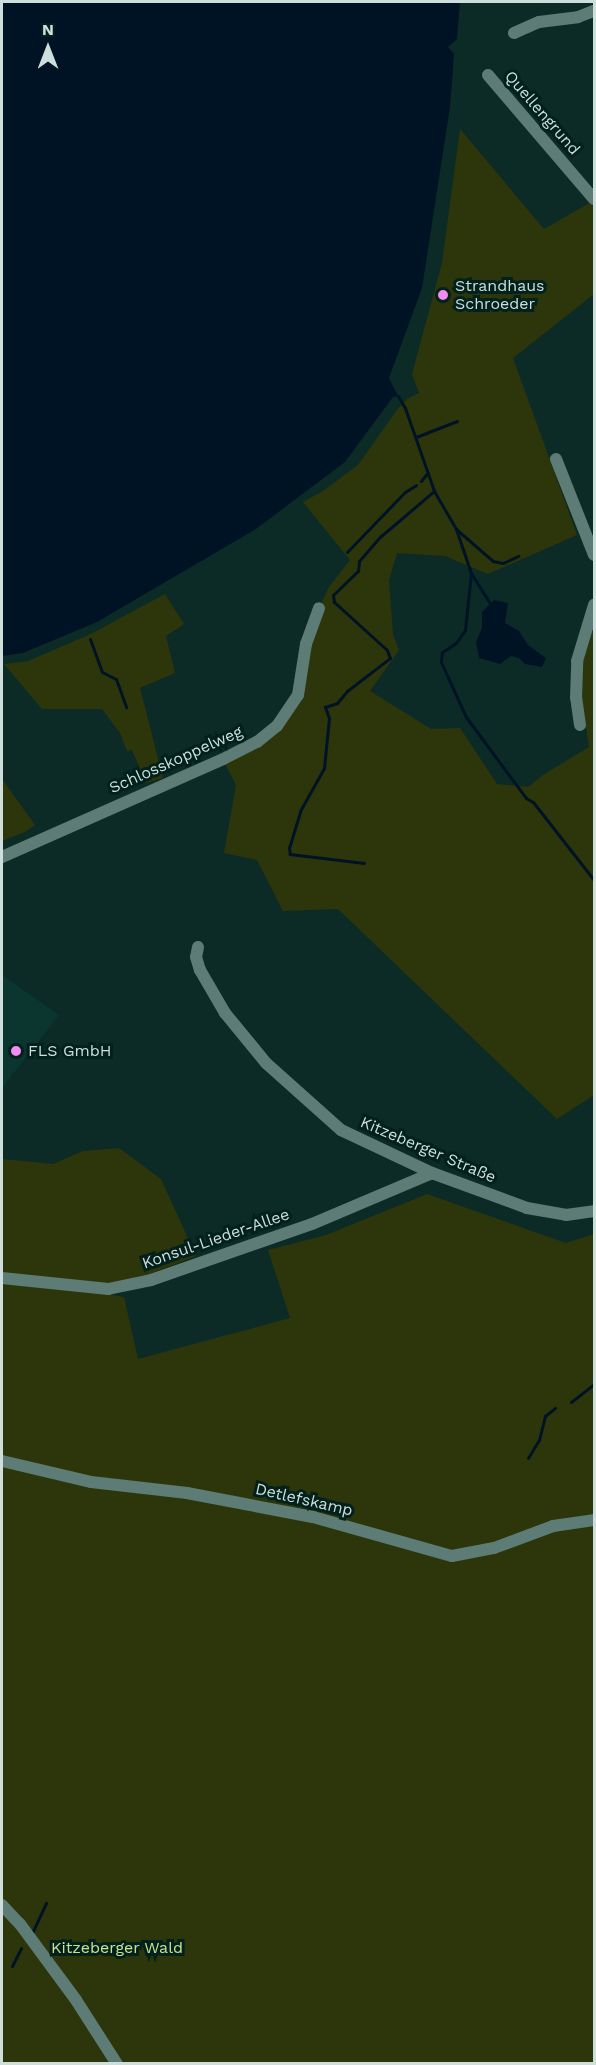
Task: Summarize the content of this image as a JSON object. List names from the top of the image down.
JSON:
{
  "streets": {
    "street": [
      "Quellengrund",
      "Schlosskoppelweg",
      "Kitzeberger Straße",
      "Konsul-Lieder-Allee",
      "Detlefskamp"
    ]
  },
  "crossings": [
    ["Kitzeberger Straße", "Konsul-Lieder-Allee"]
  ],
  "parks": ["Kitzeberger Wald"],
  "places": ["Strandhaus Schroeder", "FLS GmbH"],
  "north": "top"
}
